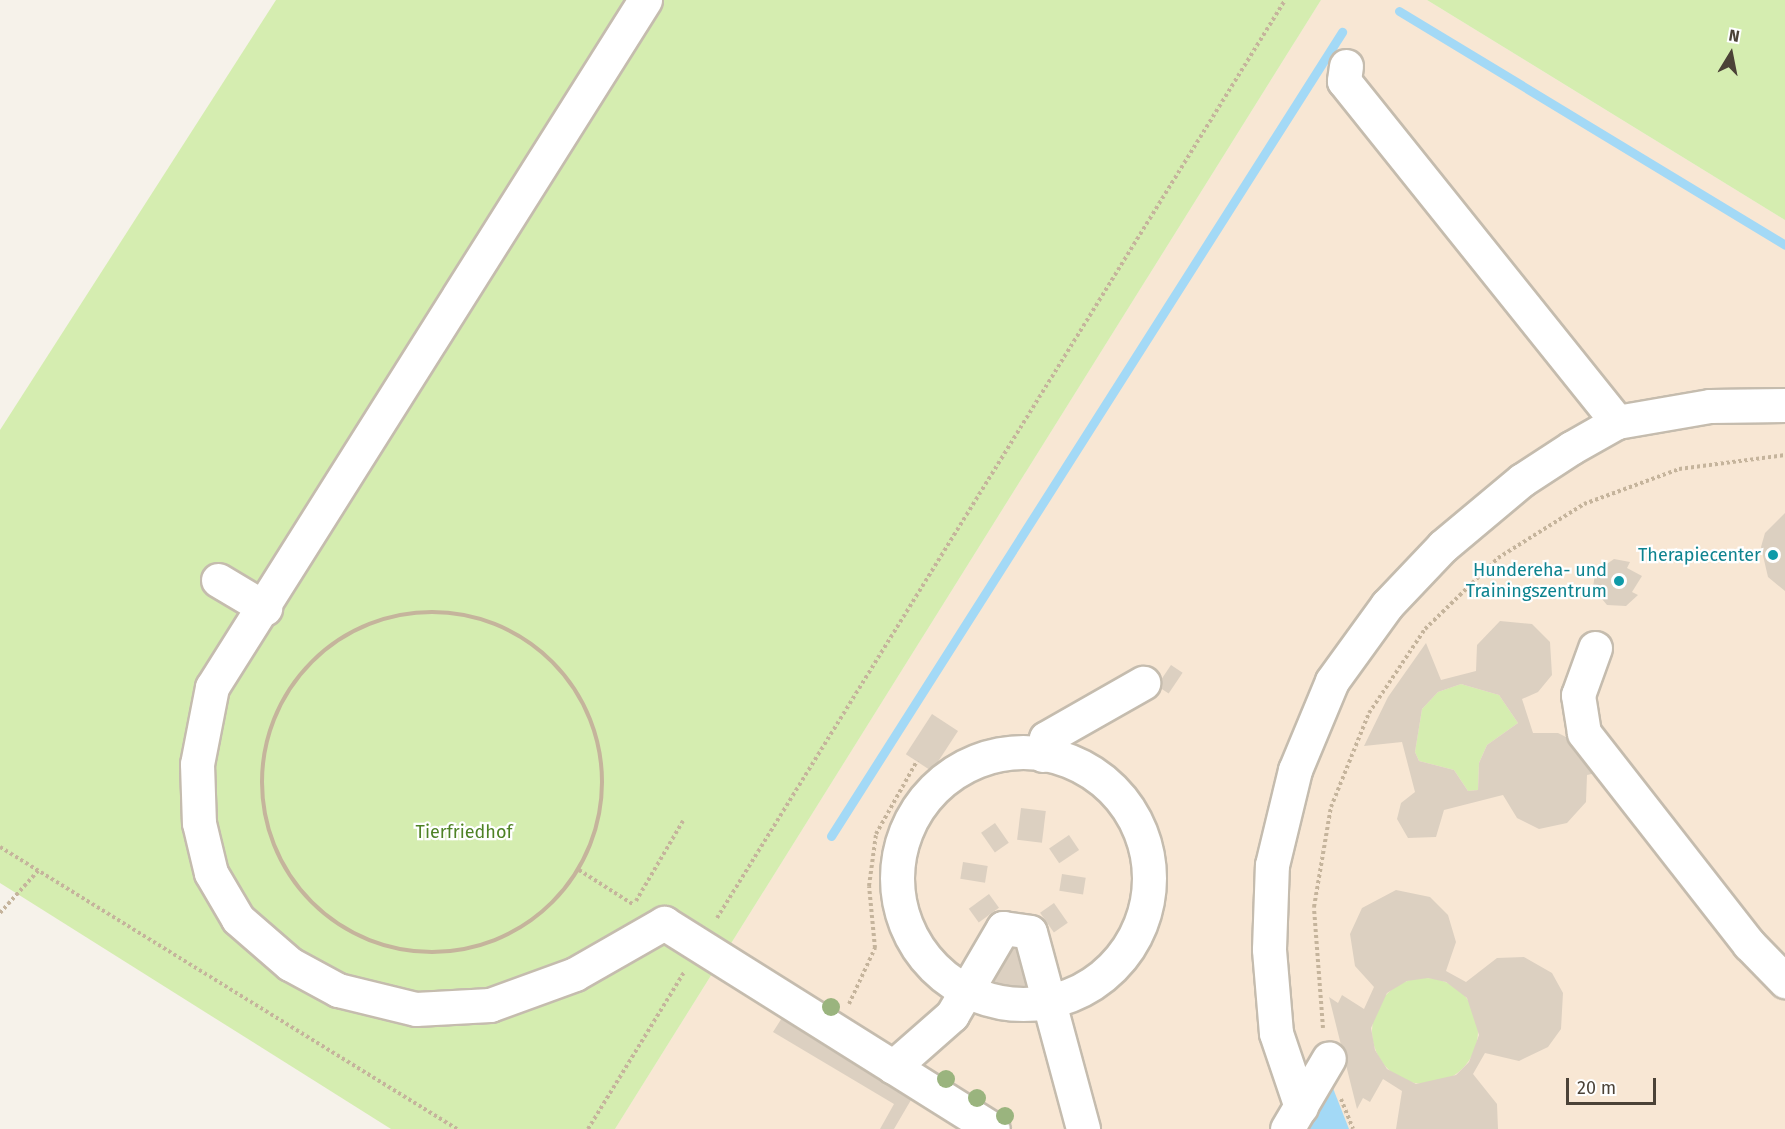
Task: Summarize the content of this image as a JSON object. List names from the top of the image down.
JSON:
{
  "parks": ["Tierfriedhof"],
  "places": ["Therapiecenter", "Hundereha- und Trainingszentrum"],
  "scale_bar": "20 m",
  "north": "top"
}
